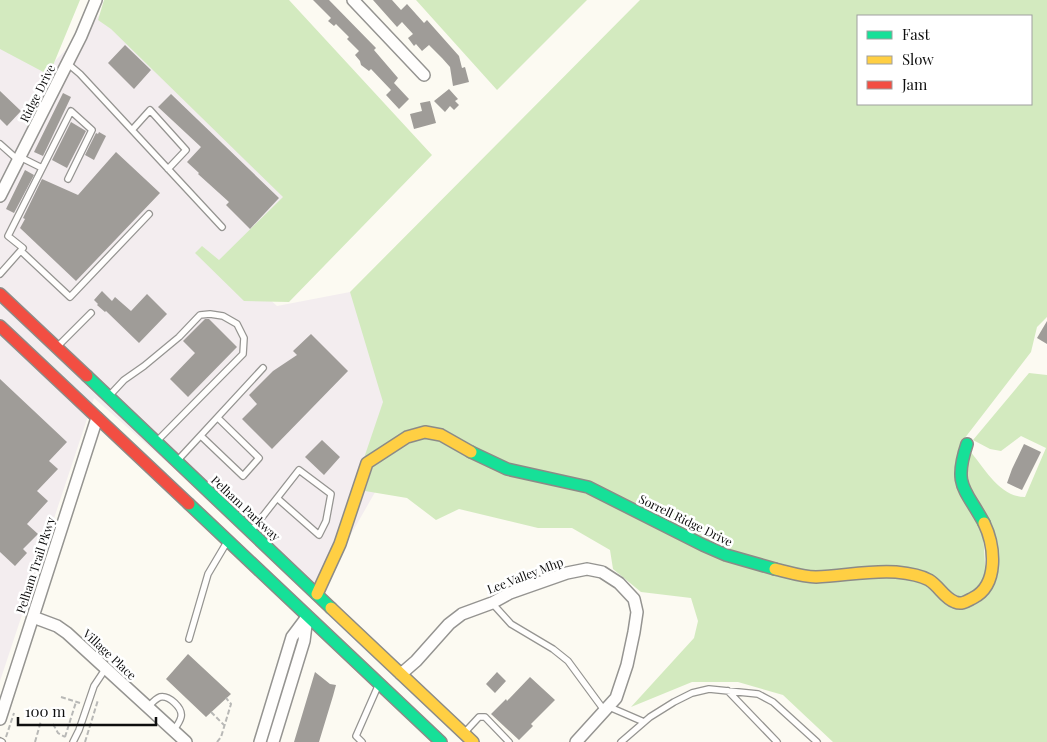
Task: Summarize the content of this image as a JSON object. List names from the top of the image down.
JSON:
{
  "streets": {
    "main road": ["Pelham Parkway", "Sorrell Ridge Drive"],
    "street": [
      "Ridge Drive",
      "Pelham Trail Pkwy",
      "Lee Valley Mhp",
      "Village Place"
    ]
  },
  "crossings": [
    ["Pelham Parkway", "Sorrell Ridge Drive"],
    ["Pelham Parkway", "Lee Valley Mhp"],
    ["Pelham Trail Pkwy", "Village Place"]
  ],
  "legend": ["Fast", "Slow", "Jam"],
  "scale_bar": "100 m"
}
